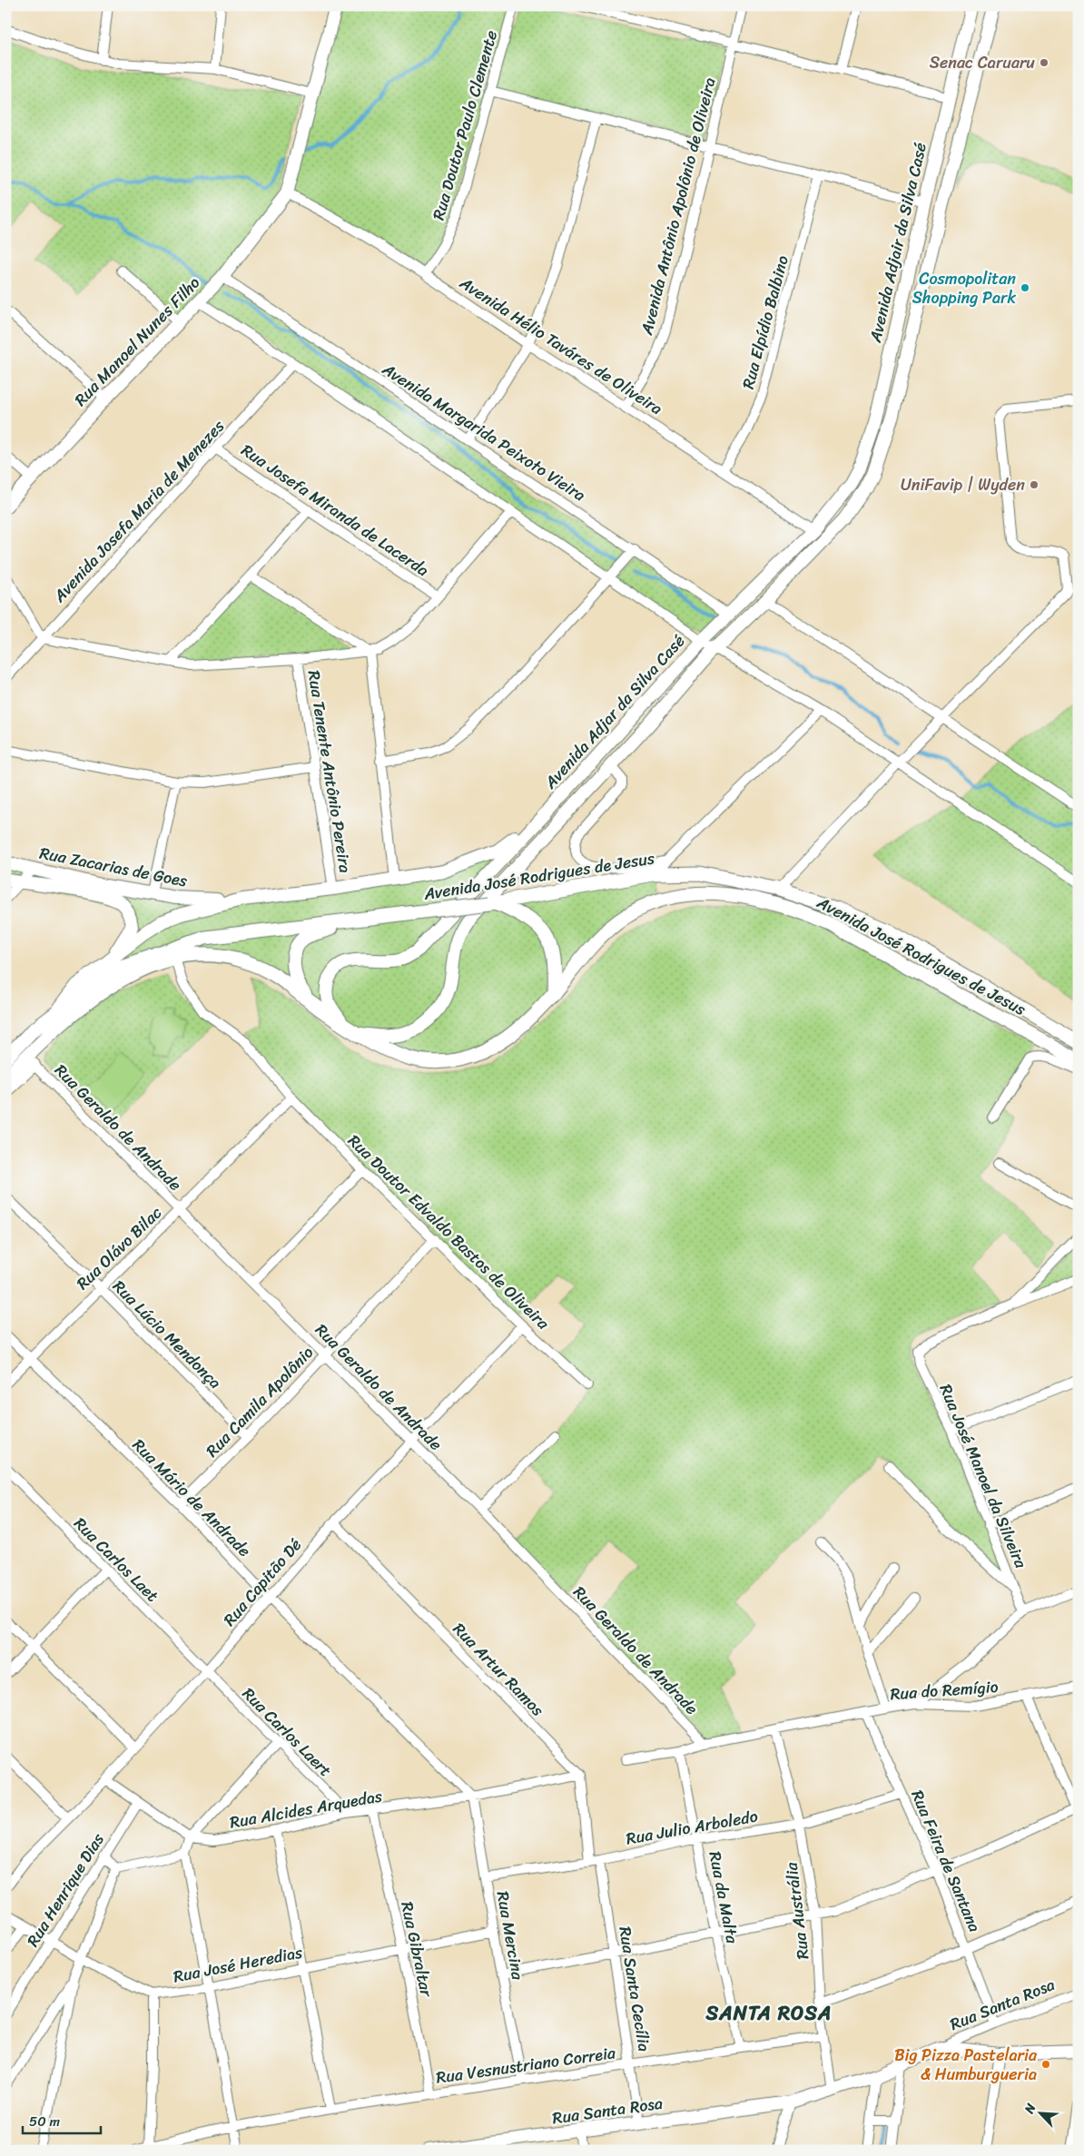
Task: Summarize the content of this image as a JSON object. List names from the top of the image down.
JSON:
{
  "streets": {
    "main road": [
      "Avenida Adjair da Silva Casé",
      "Rua Manoel Nunes Filho",
      "Avenida Adjar da Silva Casé",
      "Rua Zacarias de Goes",
      "Avenida José Rodrigues de Jesus",
      "Rua Santa Rosa"
    ],
    "street": [
      "Rua Doutor Paulo Clemente",
      "Avenida Antônio Apolônio de Oliveira",
      "Rua Elpídio Balbino",
      "Avenida Hélio Taváres de Oliveira",
      "Avenida Margarida Peixoto Vieira",
      "Rua Josefa Miranda de Lacerda",
      "Avenida Josefa Maria de Menezes",
      "Rua Tenente Antônio Pereira",
      "Rua Geraldo de Andrade",
      "Rua Doutor Edvaldo Bastos de Oliveira",
      "Rua Olávo Bilac",
      "Rua Lúcio Mendonça",
      "Rua Camila Apolônio",
      "Rua José Manoel da Silveira",
      "Rua Mário de Andrade",
      "Rua Carlos Laet",
      "Rua Capitão Dé",
      "Rua Artur Ramos",
      "Rua do Remígio",
      "Rua Carlos Laert",
      "Rua Alcides Arquedas",
      "Rua Julio Arboledo",
      "Rua Feira de Santana",
      "Rua Henrique Dias",
      "Rua da Malta",
      "Rua Austrália",
      "Rua Mercina",
      "Rua Gibraltar",
      "Rua José Heredias",
      "Rua Santa Cecília",
      "Rua Vesnustriano Correia"
    ]
  },
  "crossings": [
    ["Rua Doutor Paulo Clemente", "Avenida Hélio Taváres de Oliveira"],
    ["Avenida Antônio Apolônio de Oliveira", "Avenida Hélio Taváres de Oliveira"],
    ["Avenida Adjair da Silva Casé", "Avenida Adjar da Silva Casé"],
    ["Rua Elpídio Balbino", "Avenida Hélio Taváres de Oliveira"],
    ["Rua Manoel Nunes Filho", "Avenida Hélio Taváres de Oliveira"],
    ["Rua Manoel Nunes Filho", "Avenida Margarida Peixoto Vieira"],
    ["Avenida Hélio Taváres de Oliveira", "Avenida Adjar da Silva Casé"],
    ["Avenida Margarida Peixoto Vieira", "Avenida Adjar da Silva Casé"],
    ["Rua Josefa Miranda de Lacerda", "Avenida Josefa Maria de Menezes"],
    ["Avenida Adjar da Silva Casé", "Avenida José Rodrigues de Jesus"],
    ["Avenida José Rodrigues de Jesus", "Rua Geraldo de Andrade"],
    ["Avenida José Rodrigues de Jesus", "Rua Doutor Edvaldo Bastos de Oliveira"],
    ["Rua Geraldo de Andrade", "Rua Olávo Bilac"],
    ["Rua Geraldo de Andrade", "Rua Camila Apolônio"],
    ["Rua Geraldo de Andrade", "Rua Capitão Dé"],
    ["Rua Doutor Edvaldo Bastos de Oliveira", "Rua Olávo Bilac"],
    ["Rua Doutor Edvaldo Bastos de Oliveira", "Rua Camila Apolônio"],
    ["Rua Doutor Edvaldo Bastos de Oliveira", "Rua Capitão Dé"],
    ["Rua Olávo Bilac", "Rua Lúcio Mendonça"],
    ["Rua Olávo Bilac", "Rua Mário de Andrade"],
    ["Rua Lúcio Mendonça", "Rua Camila Apolônio"],
    ["Rua Camila Apolônio", "Rua Mário de Andrade"],
    ["Rua Mário de Andrade", "Rua Capitão Dé"],
    ["Rua Mário de Andrade", "Rua Alcides Arquedas"],
    ["Rua Mário de Andrade", "Rua Mercina"],
    ["Rua Carlos Laet", "Rua Capitão Dé"],
    ["Rua Carlos Laet", "Rua Carlos Laert"],
    ["Rua Capitão Dé", "Rua Artur Ramos"],
    ["Rua Capitão Dé", "Rua Carlos Laert"],
    ["Rua Capitão Dé", "Rua Alcides Arquedas"],
    ["Rua Artur Ramos", "Rua Alcides Arquedas"],
    ["Rua do Remígio", "Rua Feira de Santana"],
    ["Rua Carlos Laert", "Rua Alcides Arquedas"],
    ["Rua Alcides Arquedas", "Rua Henrique Dias"],
    ["Rua Alcides Arquedas", "Rua Mercina"],
    ["Rua Alcides Arquedas", "Rua Gibraltar"],
    ["Rua Julio Arboledo", "Rua Feira de Santana"],
    ["Rua Julio Arboledo", "Rua da Malta"],
    ["Rua Julio Arboledo", "Rua Austrália"],
    ["Rua Julio Arboledo", "Rua Mercina"],
    ["Rua Julio Arboledo", "Rua Santa Cecília"],
    ["Rua Feira de Santana", "Rua Santa Rosa"],
    ["Rua da Malta", "Rua Vesnustriano Correia"],
    ["Rua Austrália", "Rua Santa Rosa"],
    ["Rua Austrália", "Rua Vesnustriano Correia"],
    ["Rua Mercina", "Rua José Heredias"],
    ["Rua Mercina", "Rua Vesnustriano Correia"],
    ["Rua Gibraltar", "Rua José Heredias"],
    ["Rua Gibraltar", "Rua Vesnustriano Correia"],
    ["Rua Santa Cecília", "Rua Santa Rosa"],
    ["Rua Santa Cecília", "Rua Vesnustriano Correia"]
  ],
  "districts": ["SANTA ROSA"],
  "places": [
    "Senac Caruaru",
    "Cosmopolitan Shopping Park",
    "UniFavip | Wyden",
    "Big Pizza Pastelaria & Humburgueria"
  ],
  "scale_bar": "50 m",
  "north": "top left"
}
